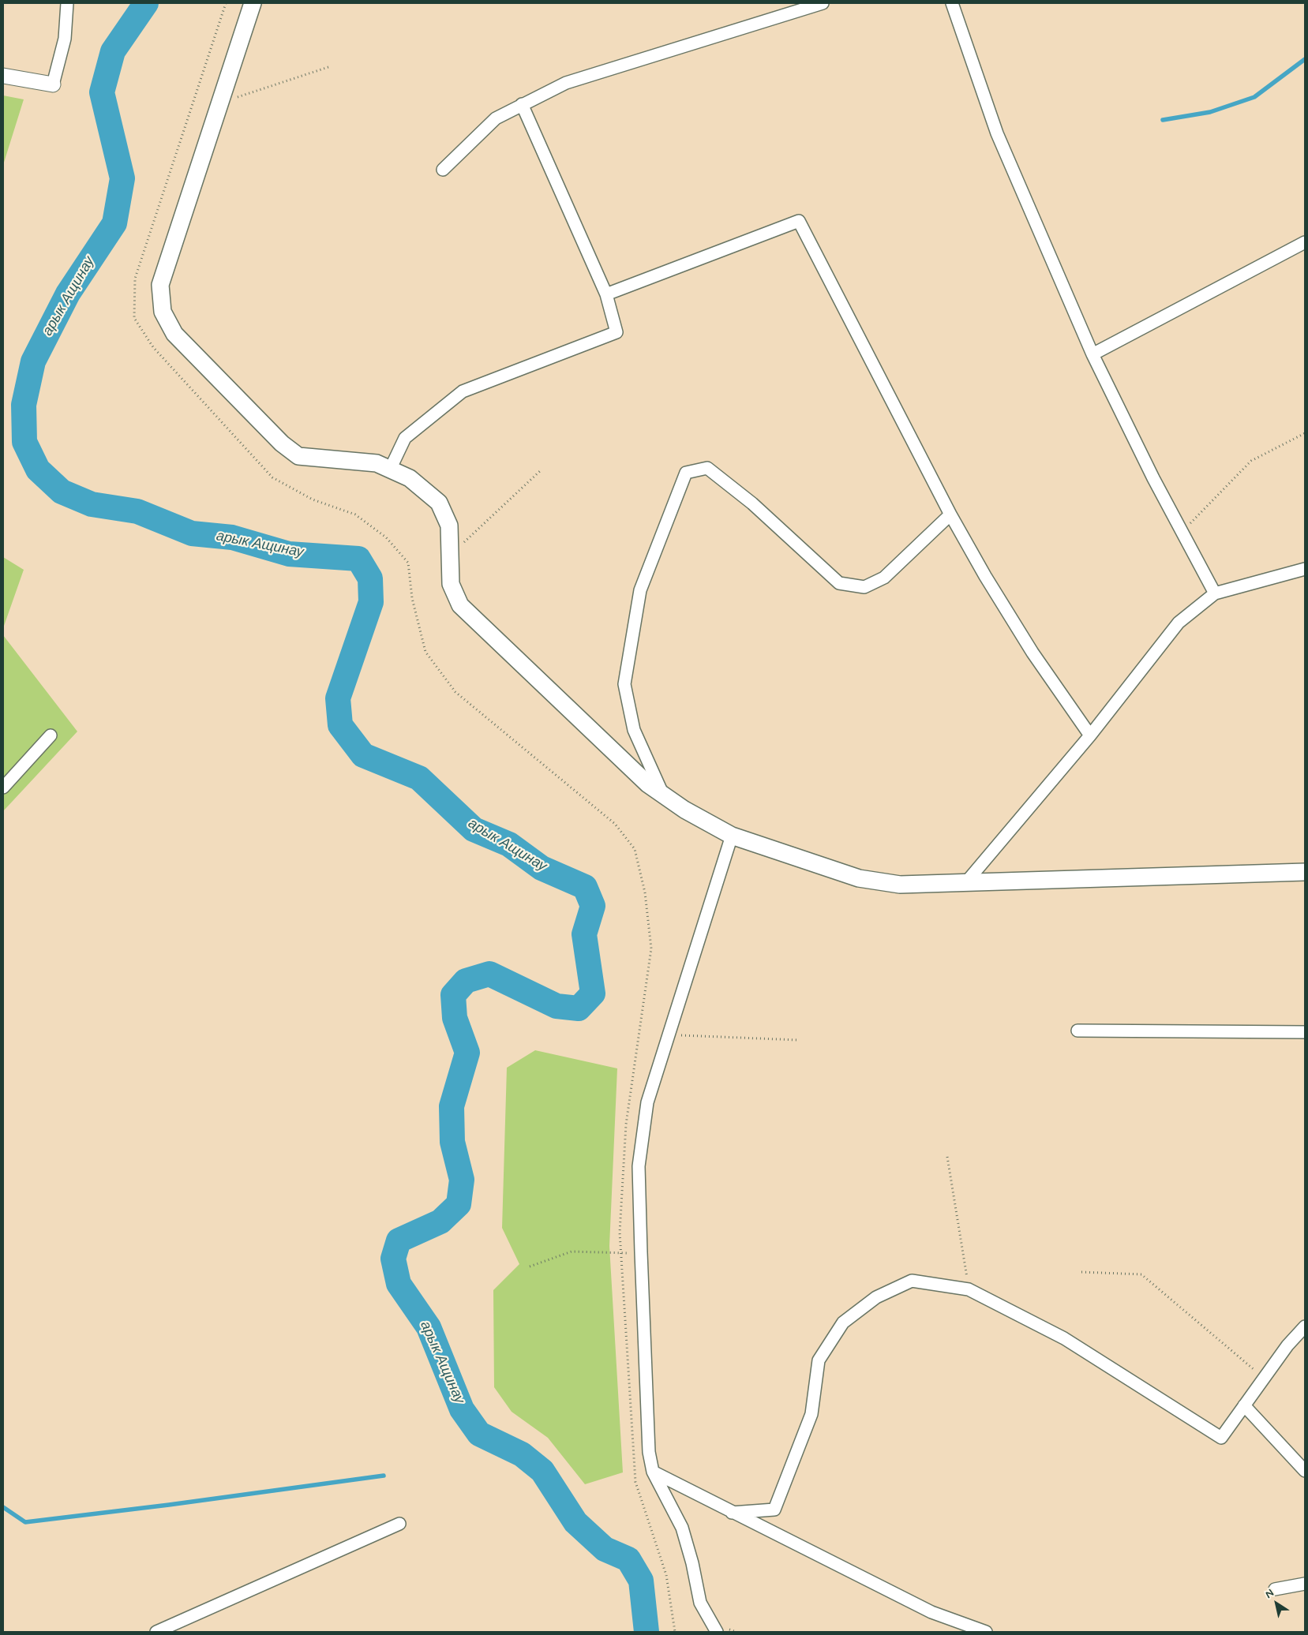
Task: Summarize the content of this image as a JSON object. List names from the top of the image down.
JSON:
{
  "water": ["арык Ащинау"],
  "north": "top left"
}
